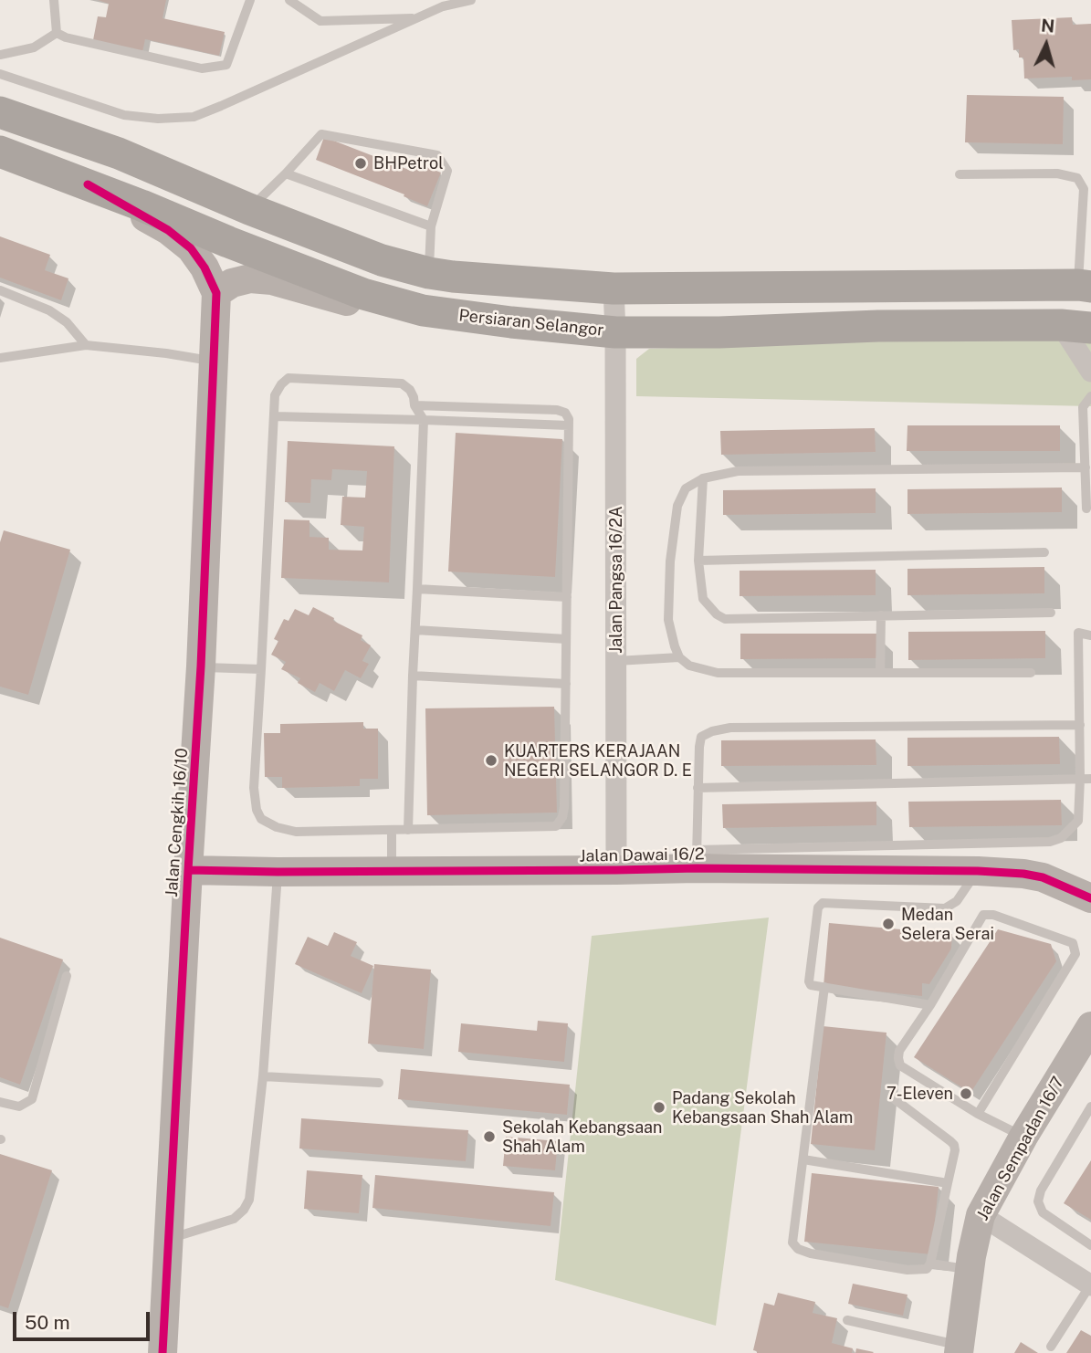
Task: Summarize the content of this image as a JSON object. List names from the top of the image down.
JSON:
{
  "streets": {
    "main road": ["Persiaran Selangor"],
    "street": [
      "Jalan Pangsa 16/2A",
      "Jalan Cengkih 16/10",
      "Jalan Dawai 16/2",
      "Jalan Sempadan 16/7"
    ]
  },
  "crossings": [
    ["Persiaran Selangor", "Jalan Pangsa 16/2A"],
    ["Jalan Pangsa 16/2A", "Jalan Dawai 16/2"],
    ["Jalan Cengkih 16/10", "Jalan Dawai 16/2"]
  ],
  "places": [
    "BHPetrol",
    "KUARTERS KERAJAAN NEGERI SELANGOR D. E",
    "Medan Selera Serai",
    "7-Eleven",
    "Padang Sekolah Kebangsaan Shah Alam",
    "Sekolah Kebangsaan Shah Alam"
  ],
  "scale_bar": "50 m",
  "north": "top"
}
